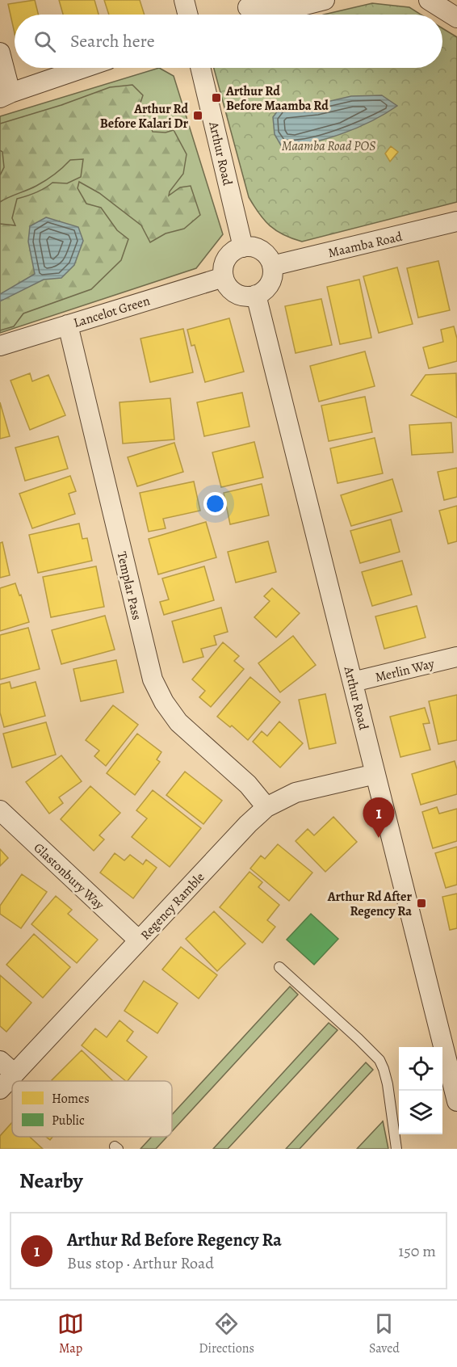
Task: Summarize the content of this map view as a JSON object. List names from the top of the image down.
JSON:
{
  "streets": {
    "street": [
      "Arthur Road",
      "Maamba Road",
      "Lancelot Green",
      "Templar Pass",
      "Merlin Way",
      "Glastonbury Way",
      "Regency Ramble"
    ]
  },
  "crossings": [
    ["Arthur Road", "Maamba Road"],
    ["Arthur Road", "Lancelot Green"],
    ["Arthur Road", "Merlin Way"],
    ["Arthur Road", "Regency Ramble"],
    ["Maamba Road", "Lancelot Green"],
    ["Lancelot Green", "Templar Pass"],
    ["Templar Pass", "Regency Ramble"],
    ["Glastonbury Way", "Regency Ramble"]
  ],
  "parks": ["Maamba Road POS"],
  "places": {
    "transit": ["Arthur Rd Before Maamba Rd", "Arthur Rd Before Kalari Dr", "Arthur Rd After Regency Ra"]
  },
  "legend": ["Homes", "Public"],
  "page": {
    "search": "Search here",
    "pins": "1",
    "heading": "Nearby",
    "list": [
      {
        "mark": "1",
        "name": "Arthur Rd Before Regency Ra",
        "note": "Bus stop · Arthur Road",
        "value": "150 m"
      }
    ],
    "nav": ["Map", "Directions", "Saved"]
  }
}
